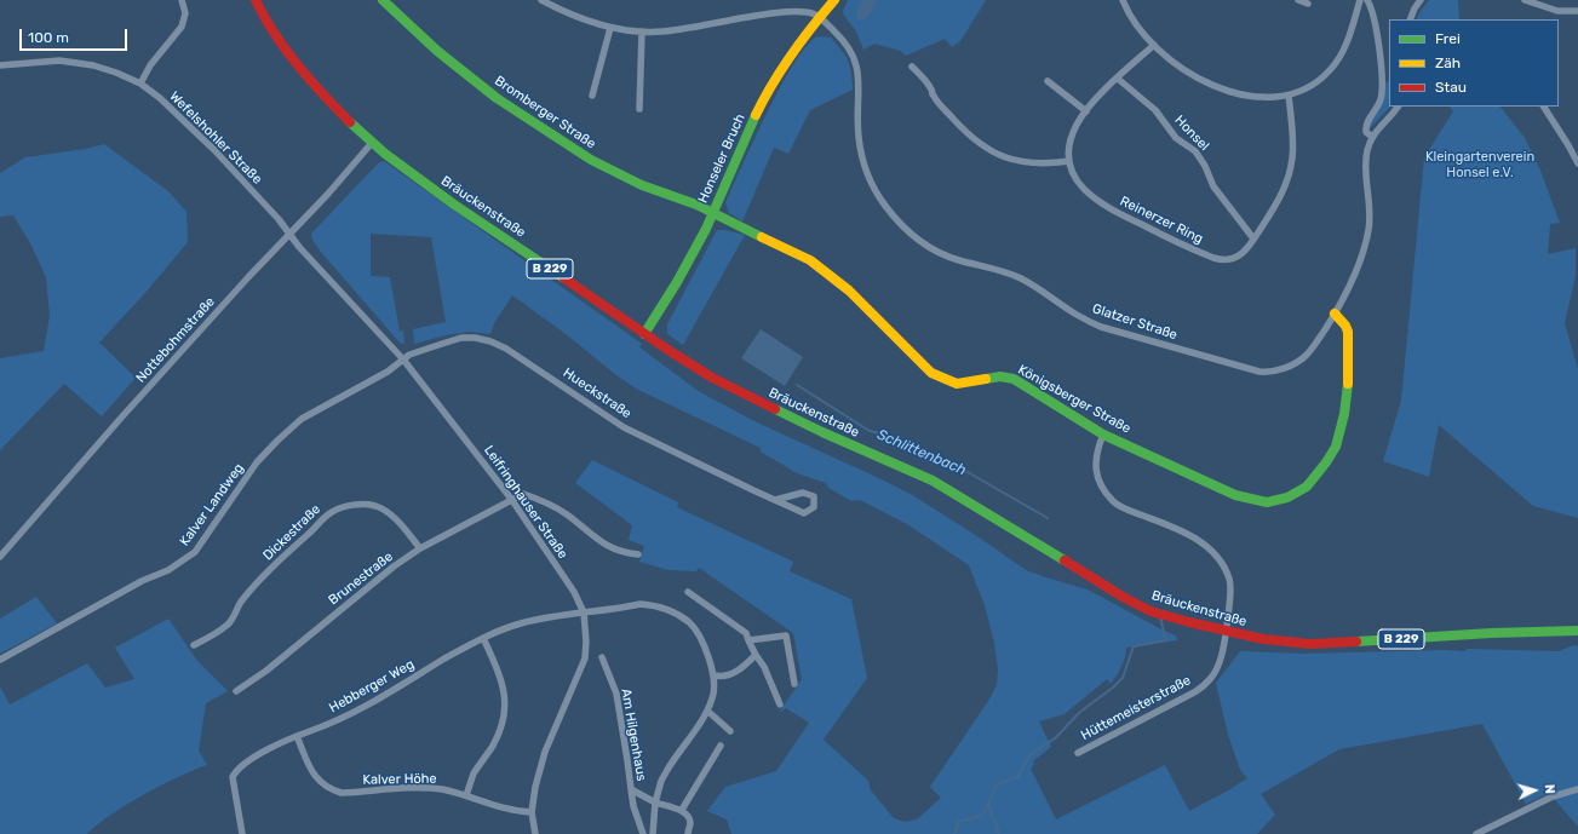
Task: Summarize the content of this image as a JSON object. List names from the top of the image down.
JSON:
{
  "streets": {
    "street": [
      "Bromberger Straße",
      "Honsel",
      "Wefelshohler Straße",
      "Honseler Bruch",
      "Bräuckenstraße",
      "Reinerzer Ring",
      "B 229",
      "Glatzer Straße",
      "Nottebohmstraße",
      "Hueckstraße",
      "Königsberger Straße",
      "Leifringhauser Straße",
      "Kalver Landweg",
      "Dickestraße",
      "Brunestraße",
      "Hebberger Weg",
      "Hüttemeisterstraße",
      "Am Hilgenhaus",
      "Kalver Höhe"
    ]
  },
  "crossings": [
    ["Bromberger Straße", "Honseler Bruch"],
    ["Bromberger Straße", "Königsberger Straße"],
    ["Honsel", "Reinerzer Ring"],
    ["Wefelshohler Straße", "Nottebohmstraße"],
    ["Wefelshohler Straße", "Leifringhauser Straße"],
    ["Honseler Bruch", "Bräuckenstraße"],
    ["Honseler Bruch", "Glatzer Straße"],
    ["Honseler Bruch", "Königsberger Straße"],
    ["Bräuckenstraße", "Nottebohmstraße"],
    ["Bräuckenstraße", "Hüttemeisterstraße"],
    ["Glatzer Straße", "Königsberger Straße"],
    ["Nottebohmstraße", "Leifringhauser Straße"],
    ["Hueckstraße", "Leifringhauser Straße"],
    ["Hueckstraße", "Kalver Landweg"],
    ["Königsberger Straße", "Hüttemeisterstraße"],
    ["Leifringhauser Straße", "Kalver Landweg"],
    ["Leifringhauser Straße", "Brunestraße"],
    ["Leifringhauser Straße", "Hebberger Weg"],
    ["Leifringhauser Straße", "Am Hilgenhaus"],
    ["Leifringhauser Straße", "Kalver Höhe"],
    ["Dickestraße", "Brunestraße"],
    ["Hebberger Weg", "Am Hilgenhaus"],
    ["Hebberger Weg", "Kalver Höhe"]
  ],
  "water": ["Schlittenbach"],
  "parks": ["Kleingartenverein Honsel e.V."],
  "legend": ["Frei", "Zäh", "Stau"],
  "scale_bar": "100 m",
  "north": "right"
}
